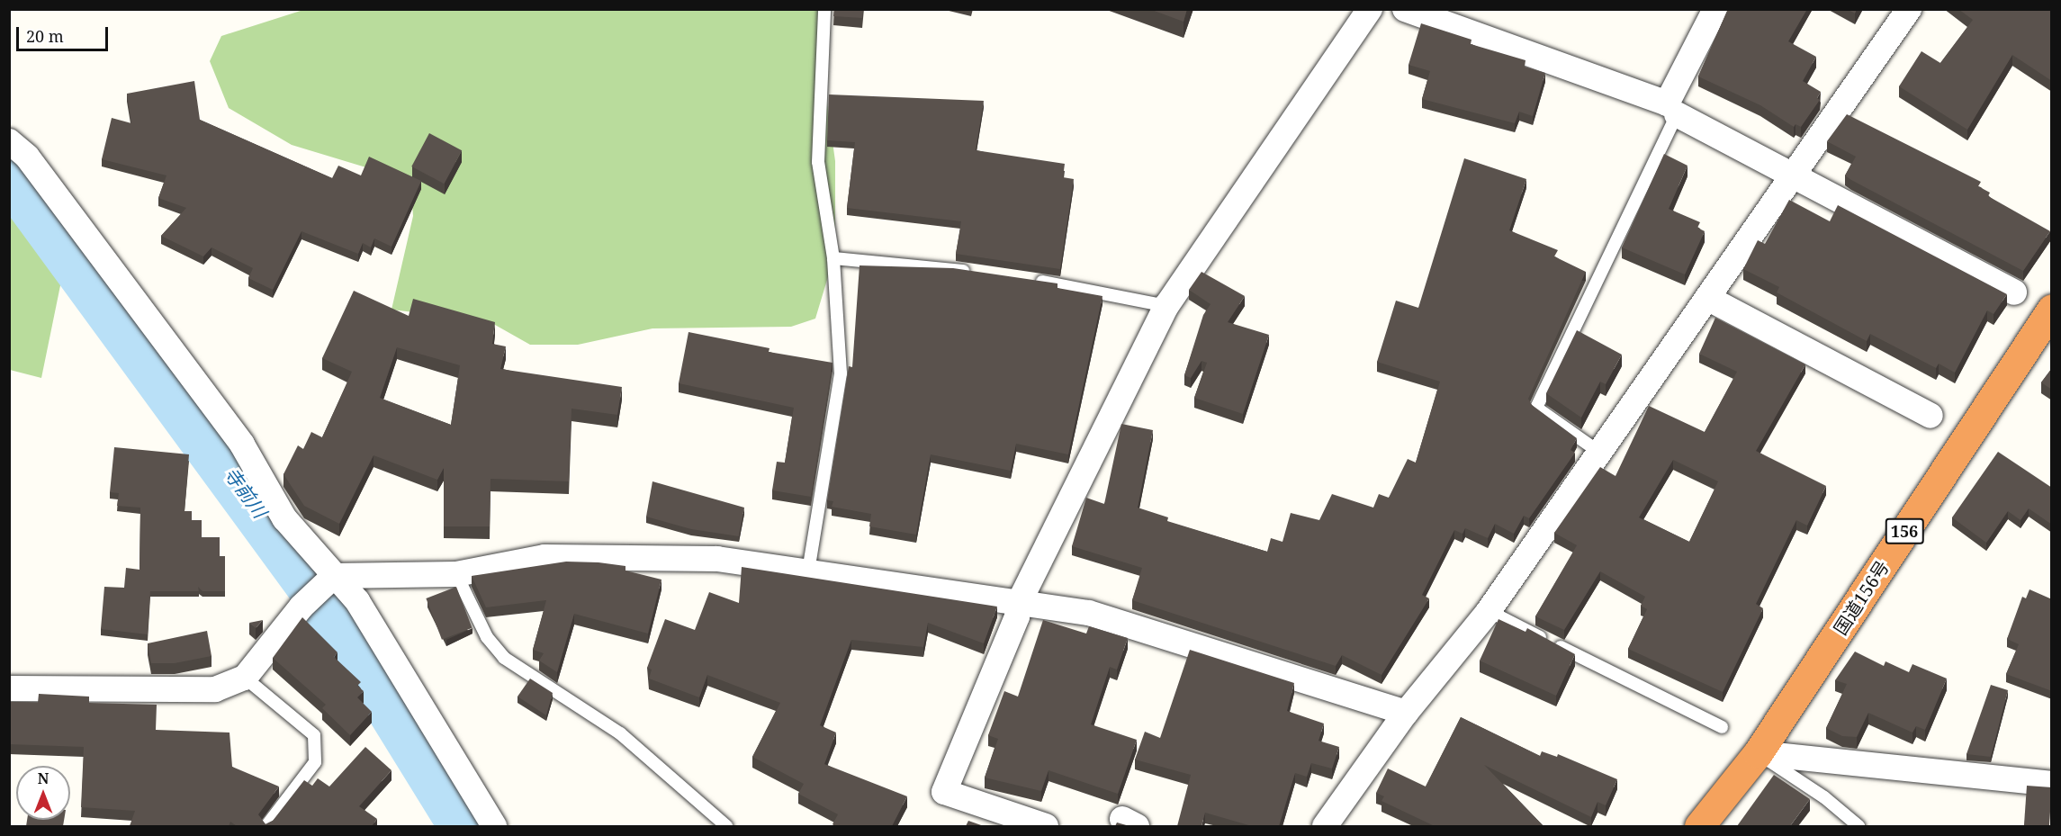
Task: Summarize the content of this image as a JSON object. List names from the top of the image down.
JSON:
{
  "streets": {
    "highway": ["156", "国道156号"]
  },
  "water": ["寺前川"],
  "scale_bar": "20 m",
  "north": "top"
}
